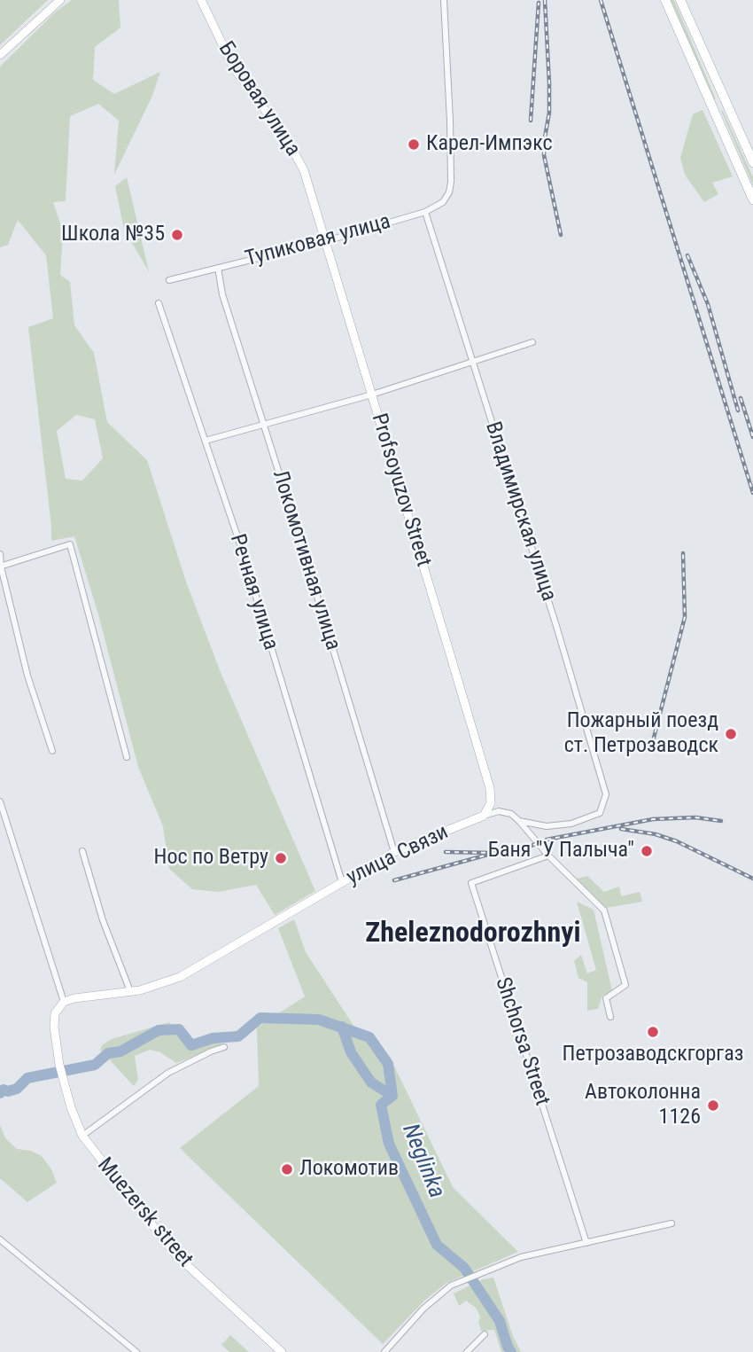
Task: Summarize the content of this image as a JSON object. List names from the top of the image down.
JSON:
{
  "streets": {
    "main road": [
      "Боровая улица",
      "Profsoyuzov Street",
      "улица Связи",
      "Muezersk street"
    ],
    "street": [
      "Тупиковая улица",
      "Владимирская улица",
      "Локомотивная улица",
      "Речная улица",
      "Shchorsa Street"
    ]
  },
  "crossings": [
    ["Боровая улица", "Profsoyuzov Street"],
    ["Тупиковая улица", "Profsoyuzov Street"],
    ["Тупиковая улица", "Владимирская улица"],
    ["Тупиковая улица", "Локомотивная улица"],
    ["Profsoyuzov Street", "улица Связи"],
    ["Локомотивная улица", "улица Связи"],
    ["Речная улица", "улица Связи"],
    ["улица Связи", "Muezersk street"]
  ],
  "districts": ["Zheleznodorozhnyi"],
  "water": ["Neglinka"],
  "places": [
    "Карел-Импэкс",
    "Школа №35",
    "Пожарный поезд ст. Петрозаводск",
    "Баня \"У Палыча\"",
    "Нос по Ветру",
    "Петрозаводскгоргаз",
    "Автоколонна 1126",
    "Локомотив"
  ]
}
